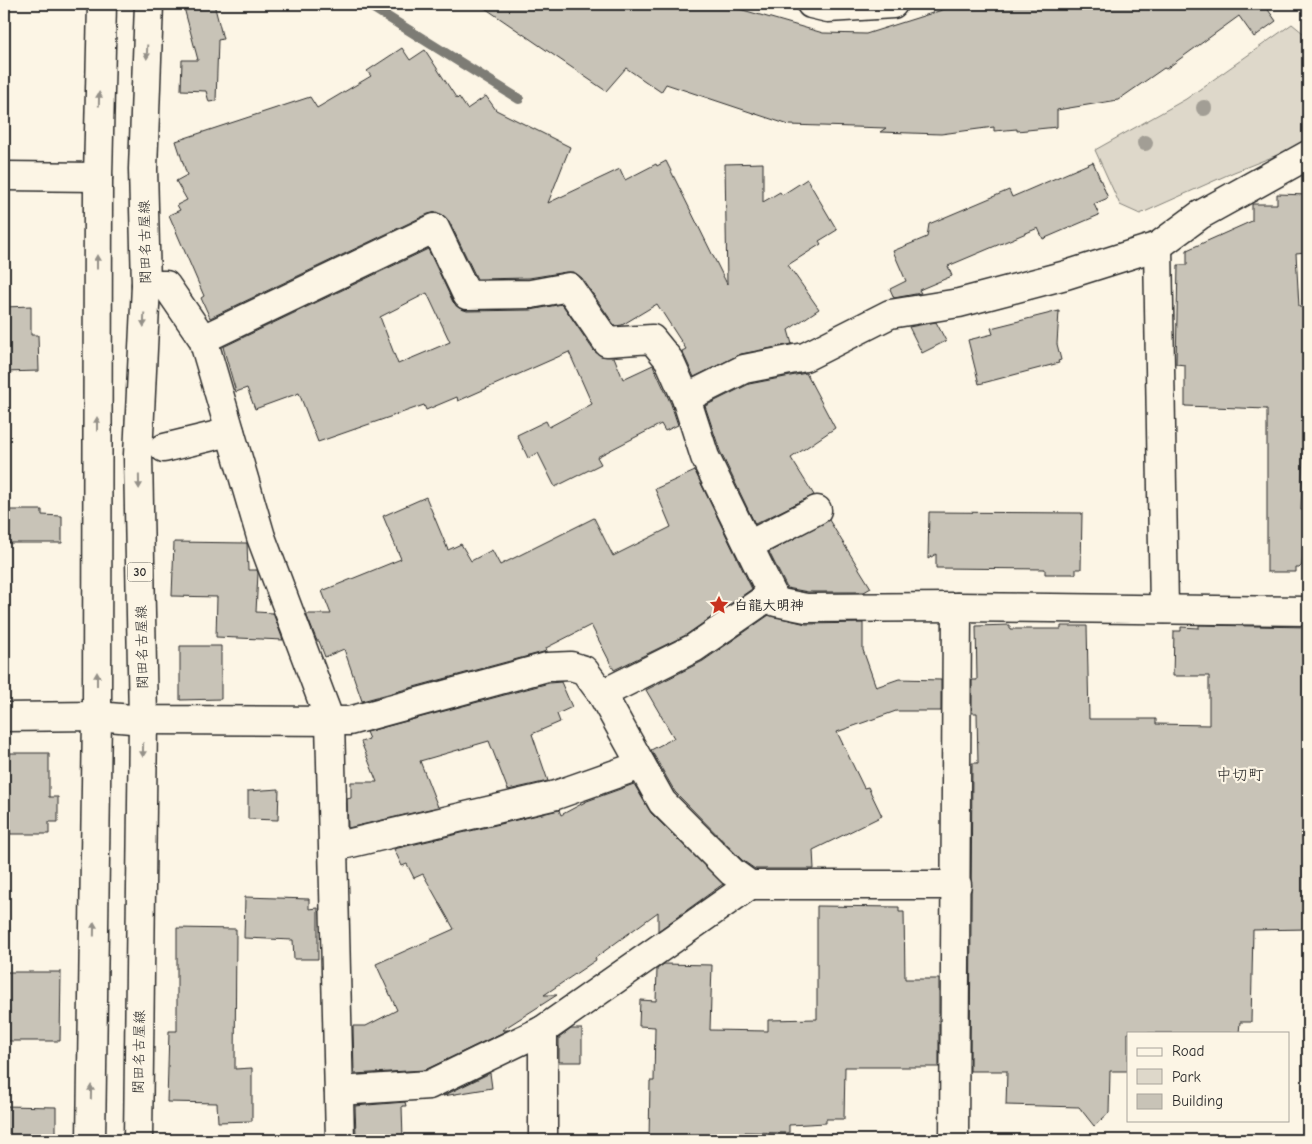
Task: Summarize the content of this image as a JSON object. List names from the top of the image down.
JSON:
{
  "streets": {
    "street": ["関田名古屋線", "30"]
  },
  "districts": ["中切町"],
  "places": {
    "place": ["白龍大明神"]
  },
  "legend": ["Road", "Park", "Building"]
}
